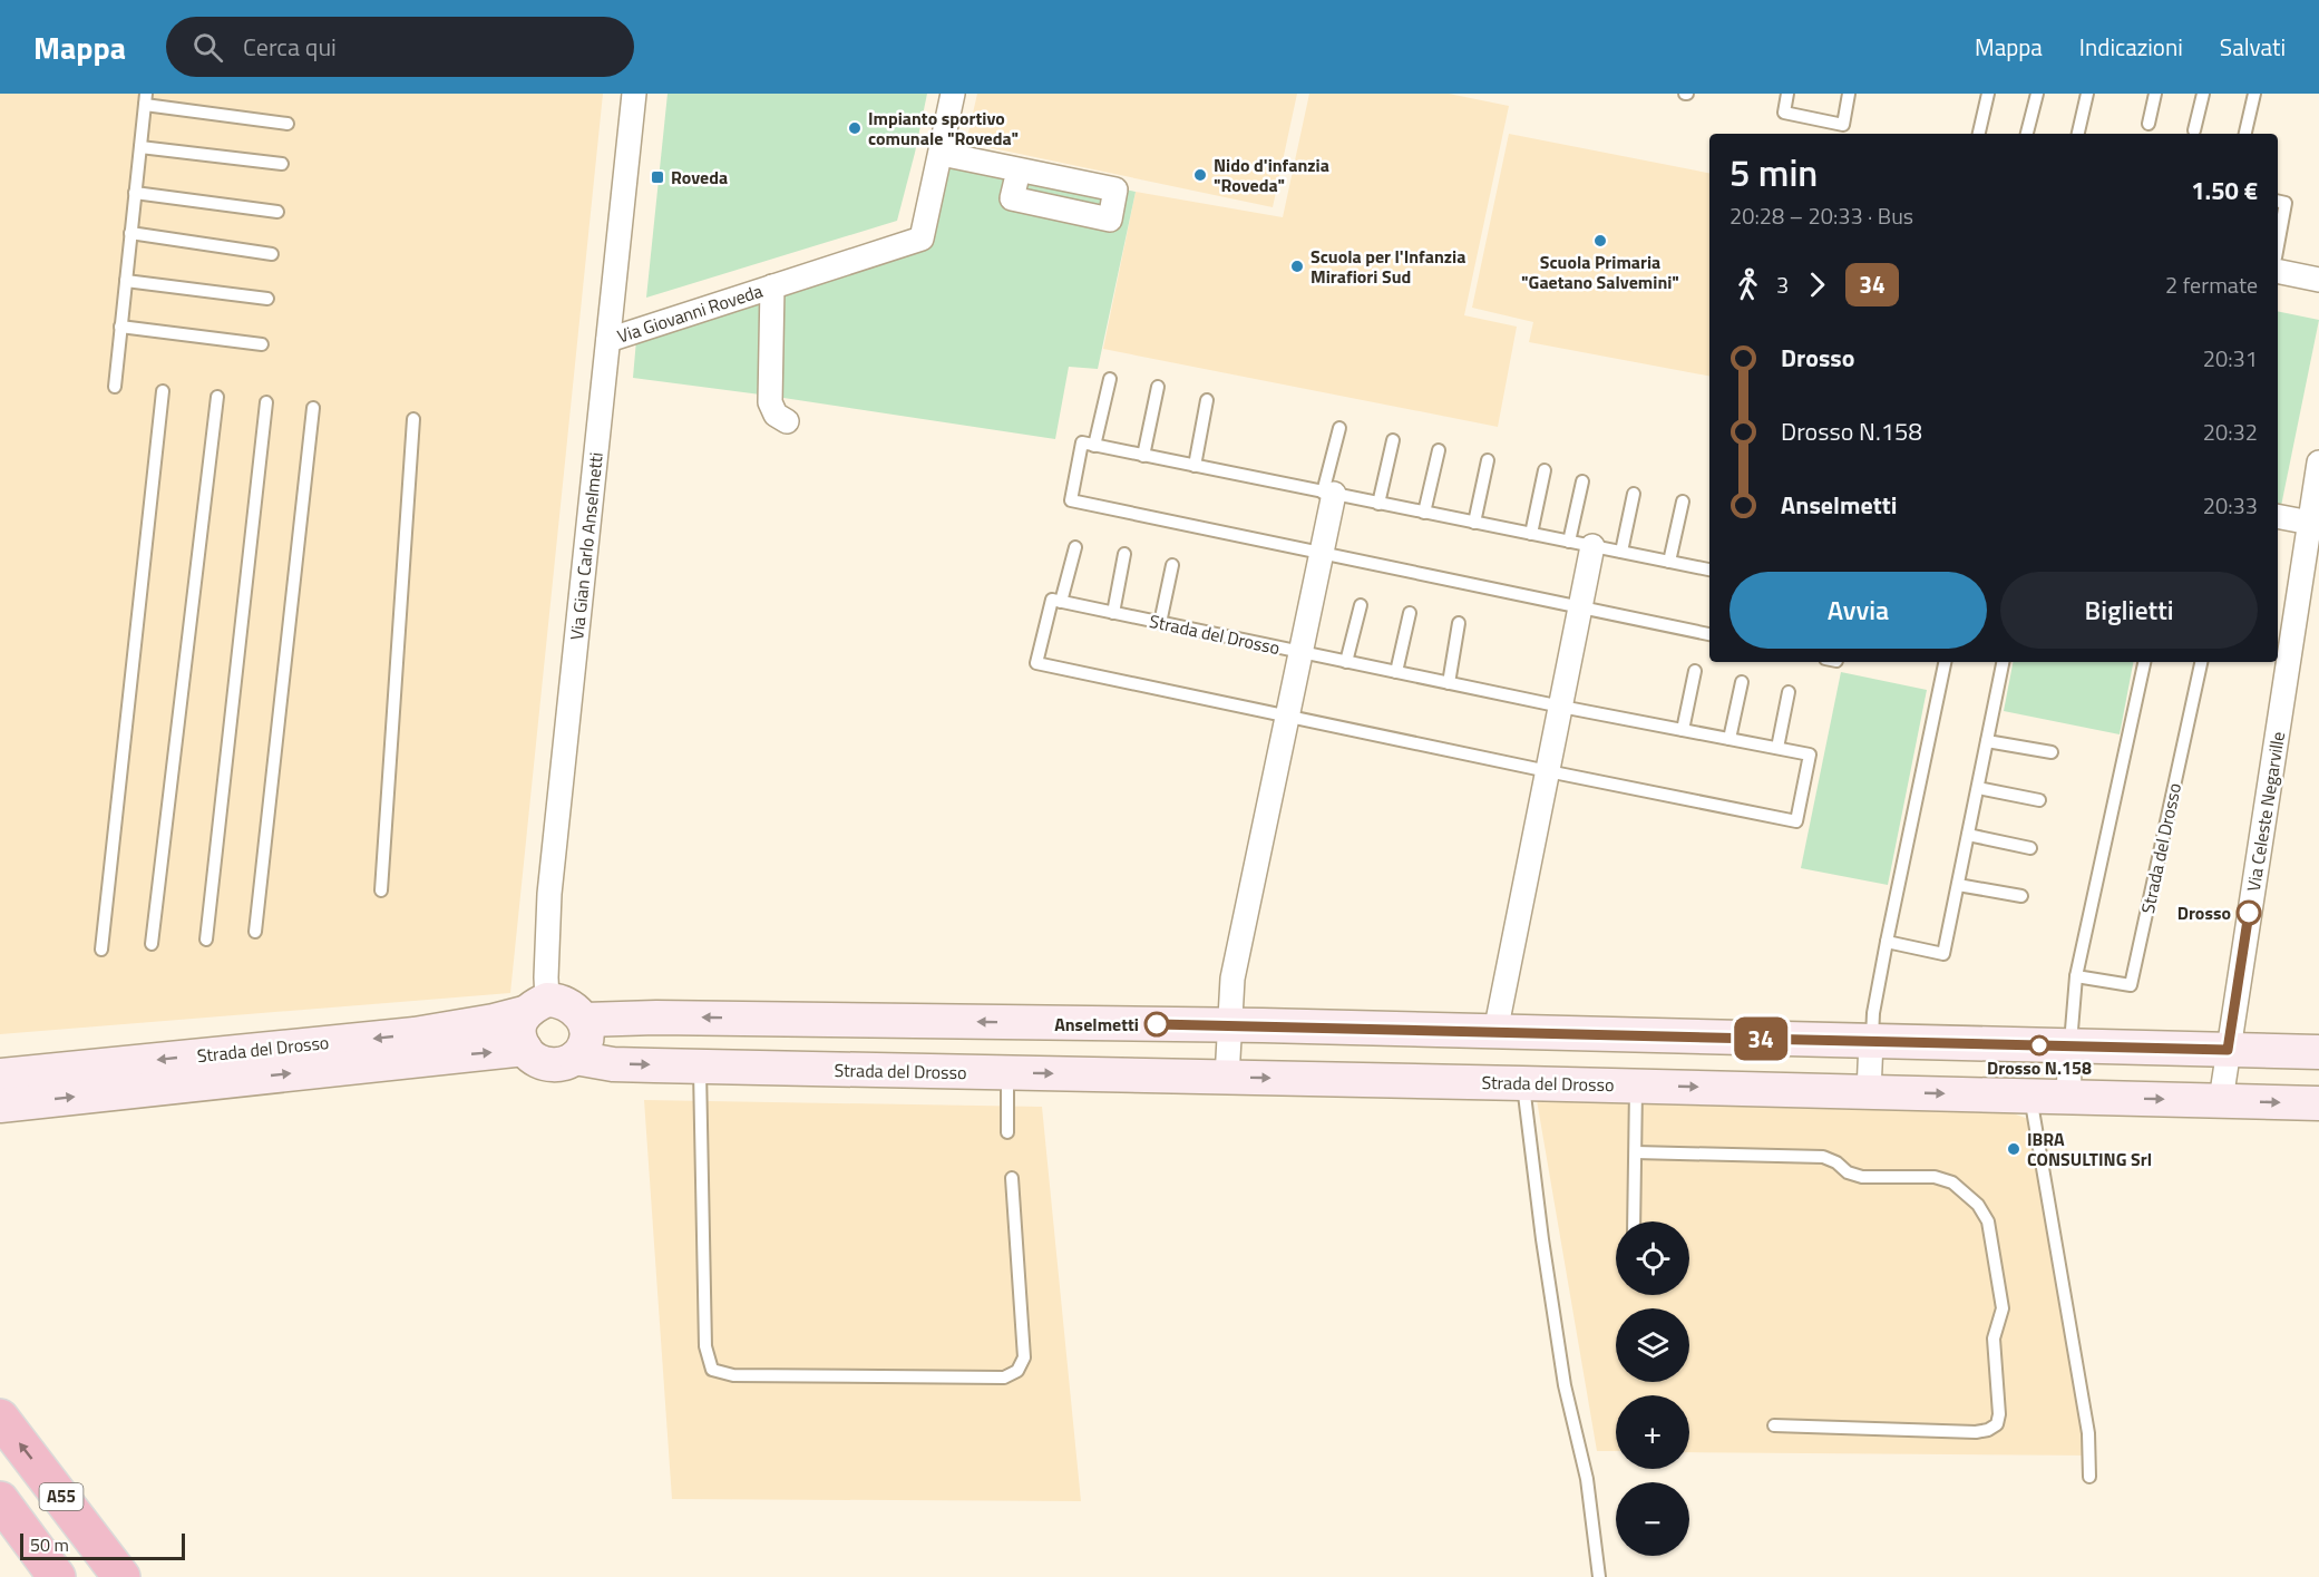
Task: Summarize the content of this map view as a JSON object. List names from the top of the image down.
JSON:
{
  "streets": {
    "highway": ["A55"],
    "street": [
      "Via Giovanni Roveda",
      "Via Gian Carlo Anselmetti",
      "Strada del Drosso",
      "Via Celeste Negarville"
    ]
  },
  "crossings": [
    ["Via Giovanni Roveda", "Via Gian Carlo Anselmetti"],
    ["Via Gian Carlo Anselmetti", "Strada del Drosso"],
    ["Strada del Drosso", "Via Celeste Negarville"]
  ],
  "places": {
    "other": [
      "Impianto sportivo comunale \"Roveda\"",
      "Nido d'infanzia \"Roveda\"",
      "Scuola Primaria \"Gaetano Salvemini\"",
      "Scuola per l'Infanzia Mirafiori Sud",
      "Drosso",
      "Anselmetti",
      "Drosso N.158",
      "IBRA CONSULTING Srl"
    ],
    "transit": ["Roveda"]
  },
  "lines": ["bus line 34"],
  "scale_bar": "50 m",
  "page": {
    "header": "Mappa",
    "search": "Cerca qui",
    "nav": ["Mappa", "Indicazioni", "Salvati"],
    "on_map": "34",
    "heading": ["5 min", "20:28 – 20:33 · Bus", "1.50 €"],
    "legs": ["3", "34", "2 fermate"],
    "list": [
      {
        "name": "Drosso",
        "value": "20:31"
      },
      {
        "name": "Drosso N.158",
        "value": "20:32"
      },
      {
        "name": "Anselmetti",
        "value": "20:33"
      }
    ],
    "buttons": ["Avvia", "Biglietti"],
    "map_buttons": ["+", "−"],
    "scale": "50 m"
  }
}
